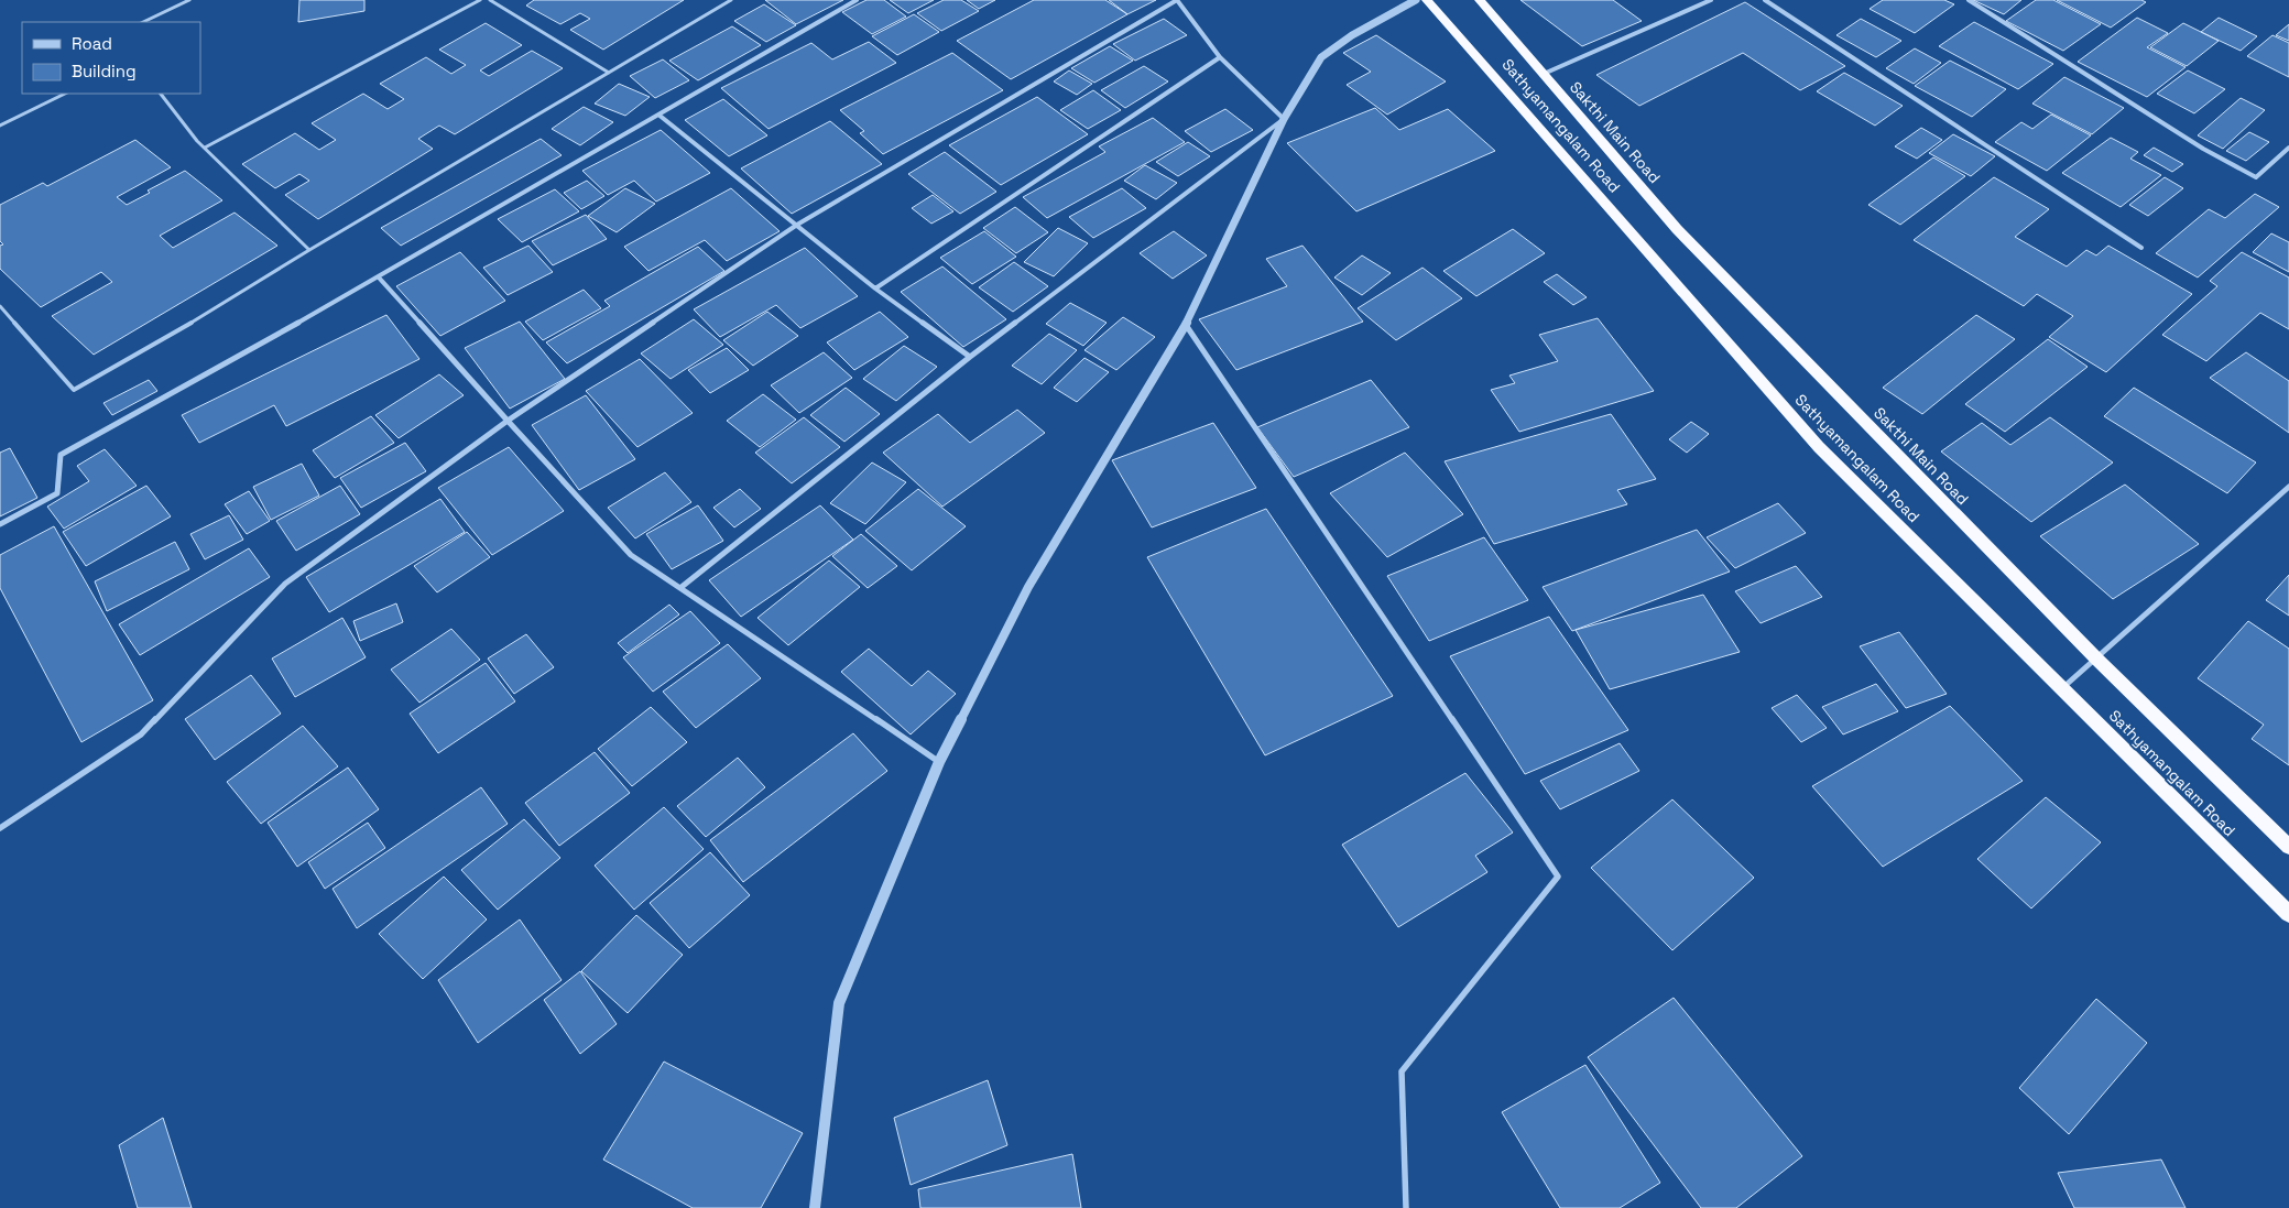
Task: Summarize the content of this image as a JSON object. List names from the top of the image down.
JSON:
{
  "streets": {
    "highway": ["Sathyamangalam Road", "Sakthi Main Road"]
  },
  "legend": ["Road", "Building"]
}
